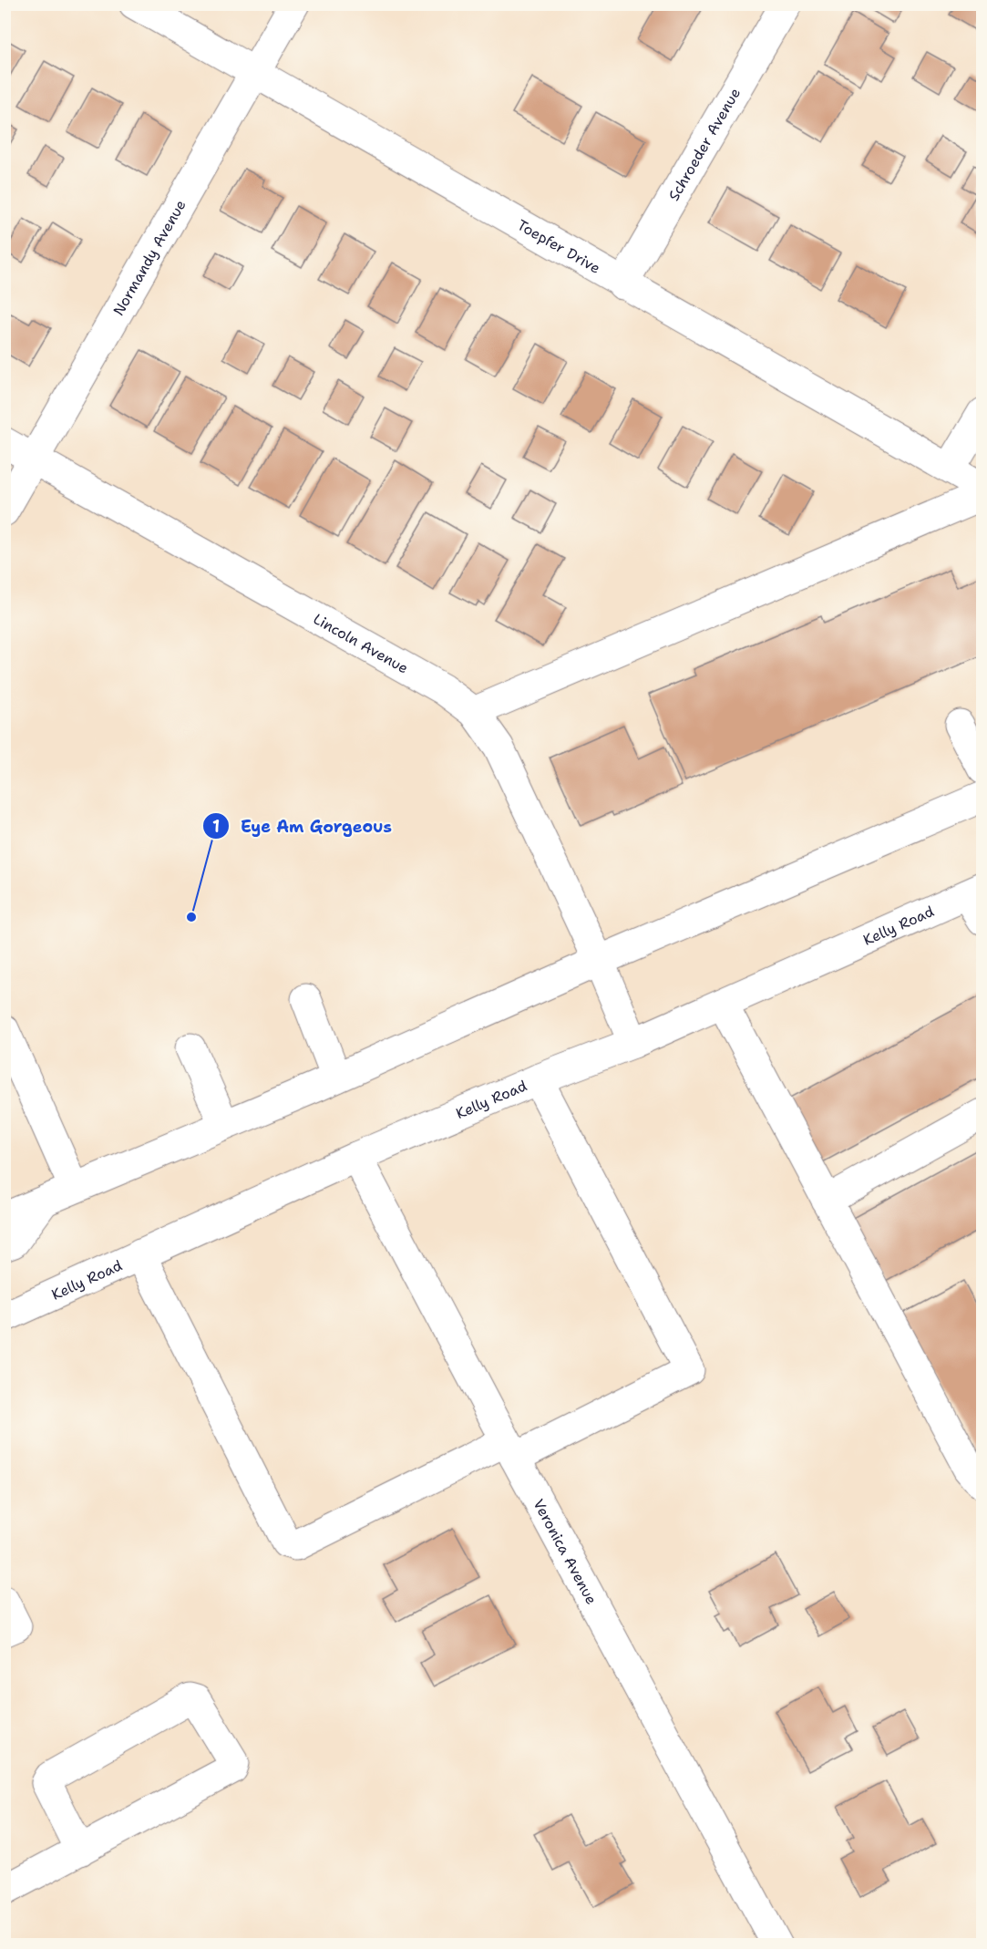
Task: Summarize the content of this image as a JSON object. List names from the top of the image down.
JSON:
{
  "streets": {
    "street": [
      "Schroeder Avenue",
      "Toepfer Drive",
      "Normandy Avenue",
      "Lincoln Avenue",
      "Kelly Road",
      "Veronica Avenue"
    ]
  },
  "crossings": [
    ["Schroeder Avenue", "Toepfer Drive"],
    ["Toepfer Drive", "Normandy Avenue"],
    ["Normandy Avenue", "Lincoln Avenue"],
    ["Lincoln Avenue", "Kelly Road"],
    ["Kelly Road", "Veronica Avenue"]
  ],
  "places": ["Eye Am Gorgeous"]
}
